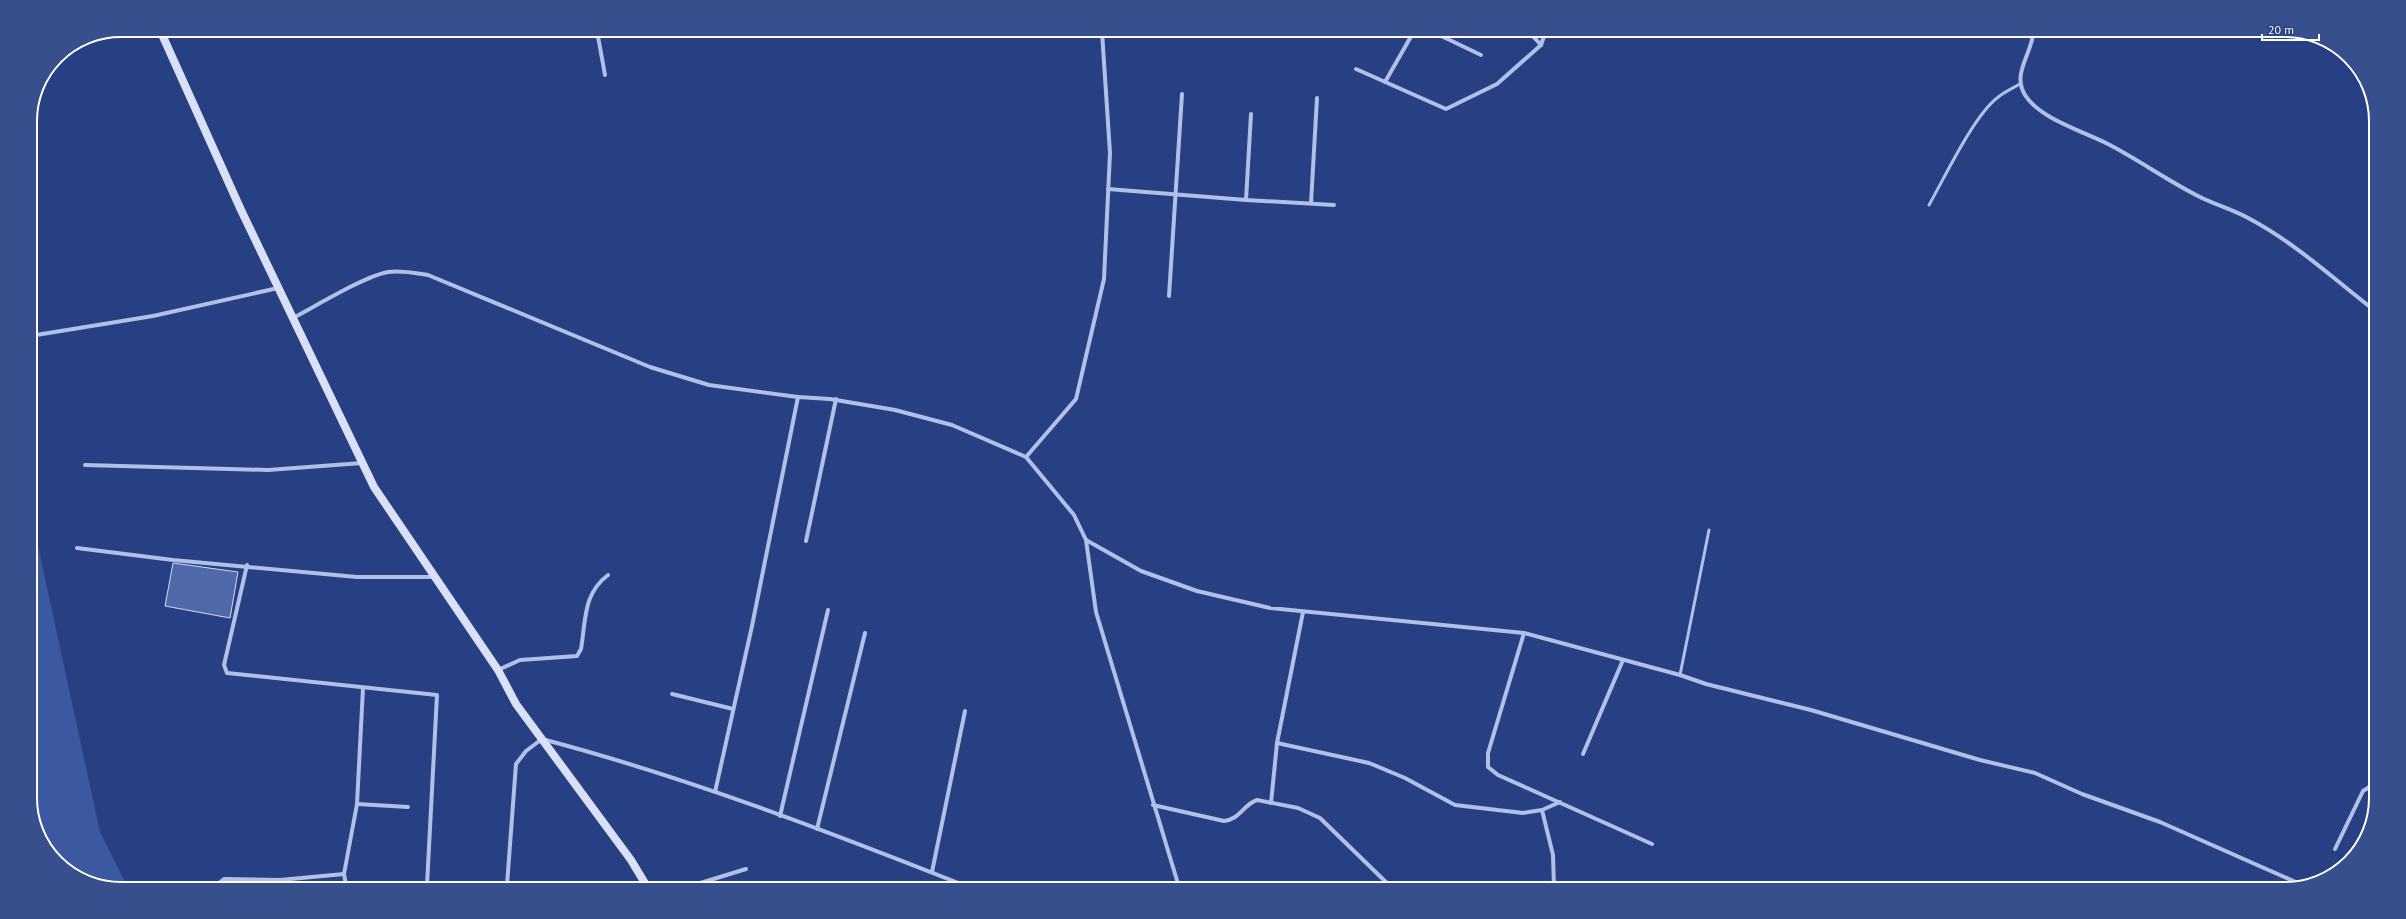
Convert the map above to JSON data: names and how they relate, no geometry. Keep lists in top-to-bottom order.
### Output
{
  "scale_bar": "20 m"
}
